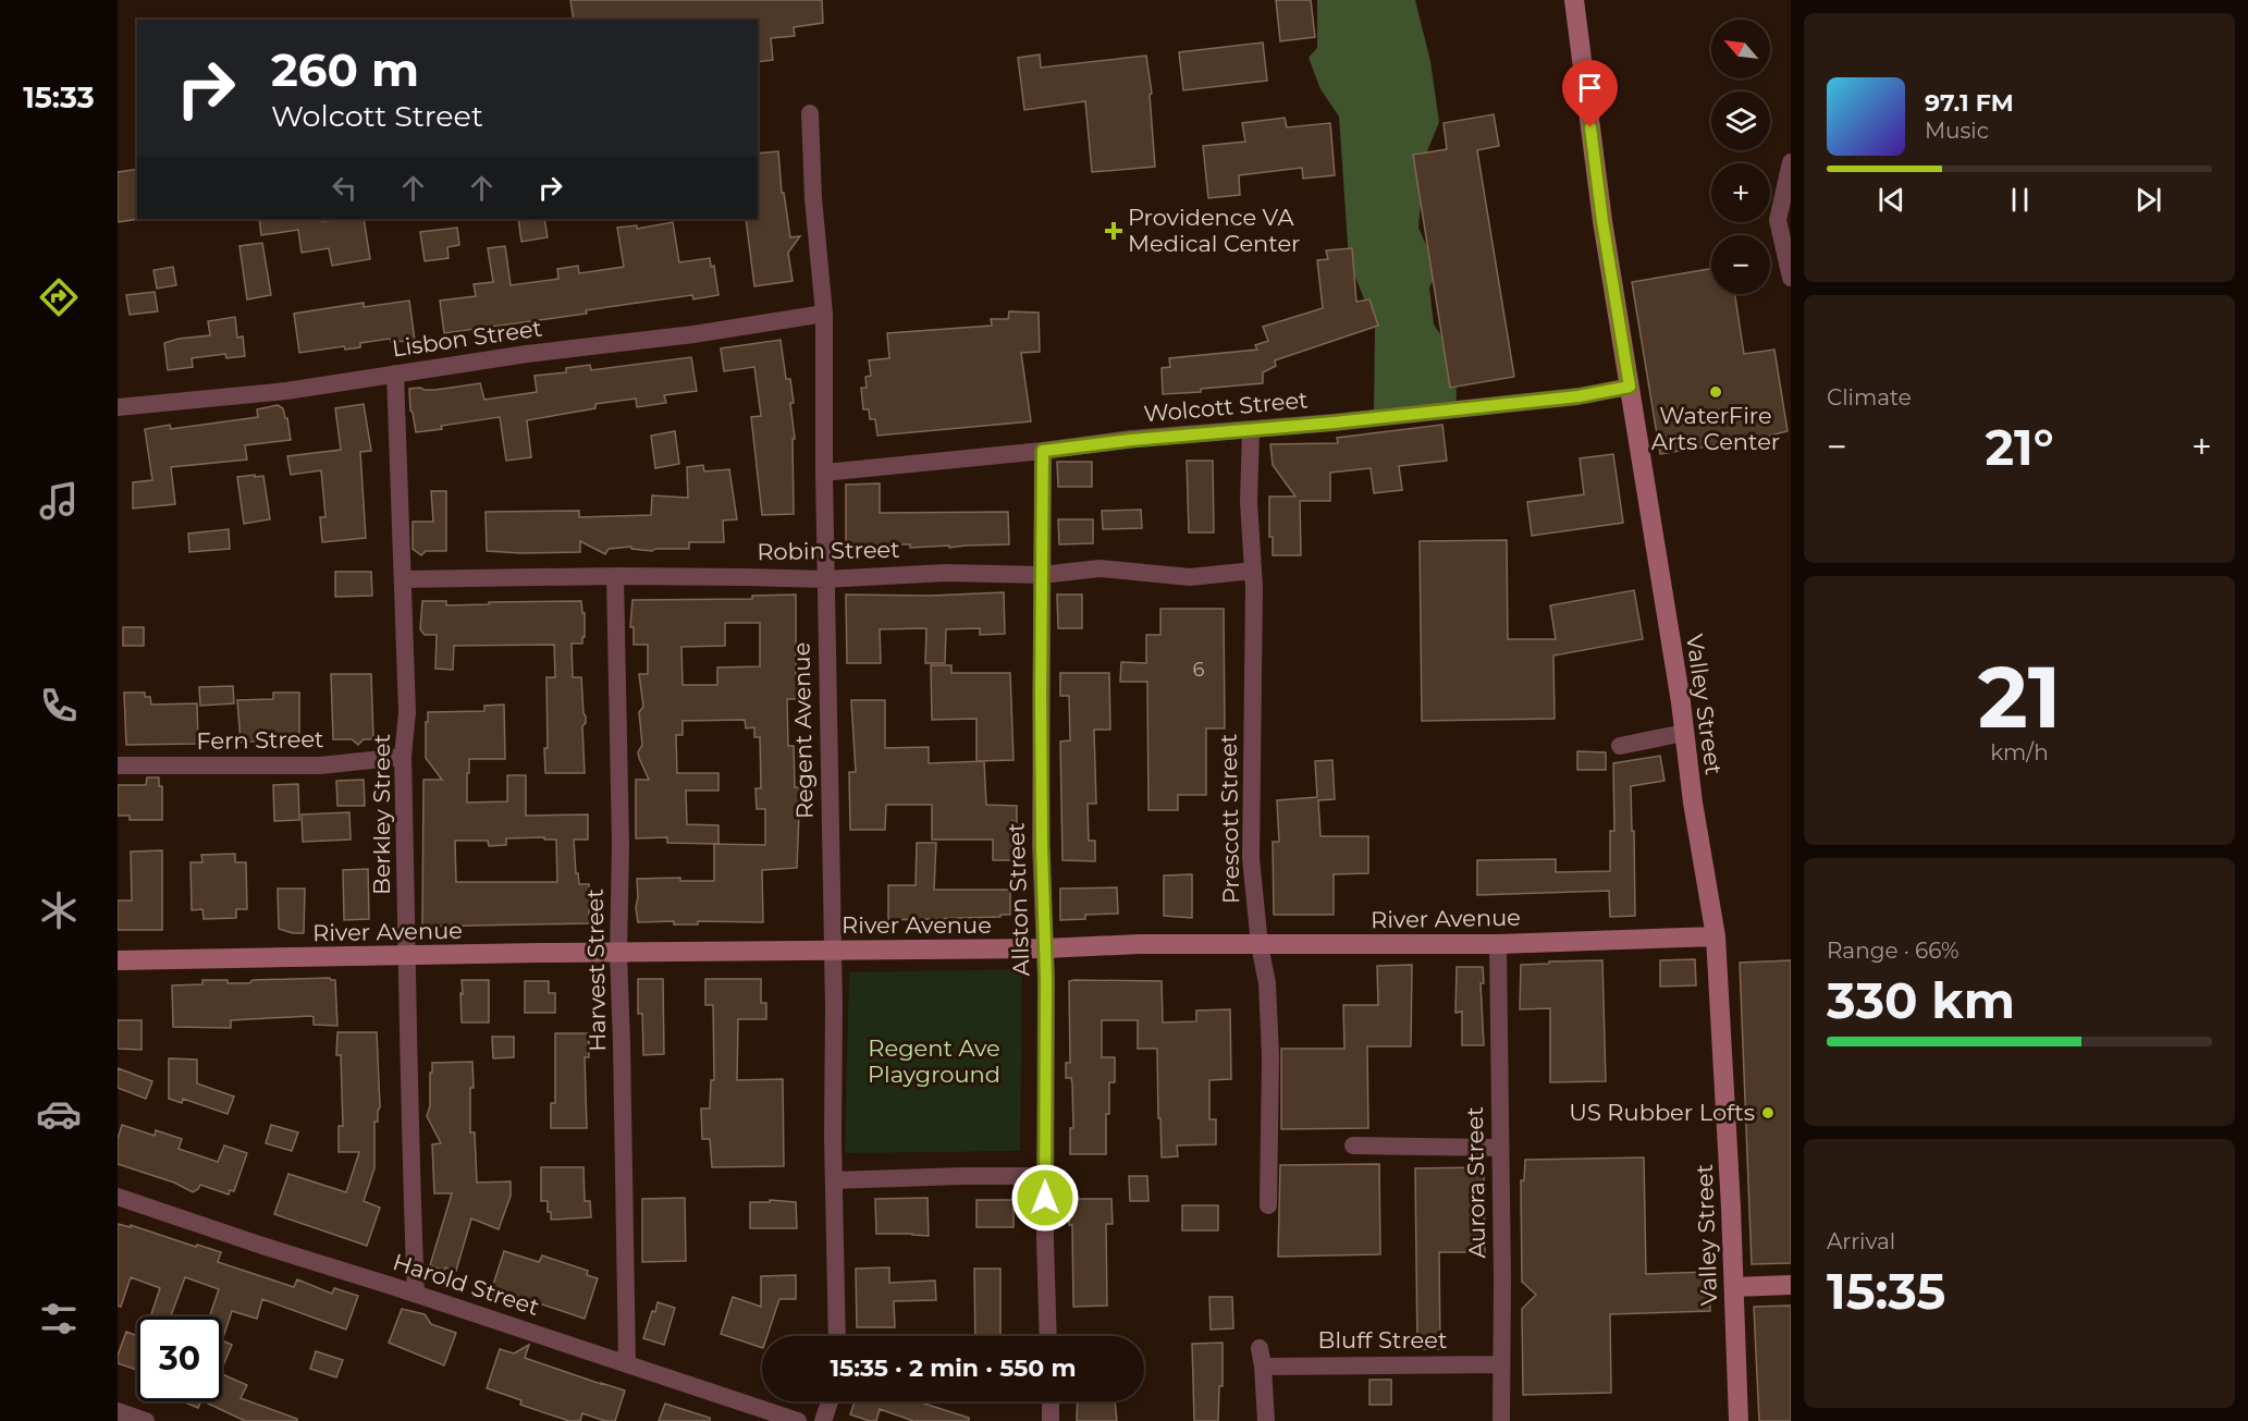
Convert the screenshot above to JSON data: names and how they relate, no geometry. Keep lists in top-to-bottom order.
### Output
{
  "streets": {
    "street": [
      "Lisbon Street",
      "Wolcott Street",
      "Robin Street",
      "Valley Street",
      "Regent Avenue",
      "Fern Street",
      "Berkley Street",
      "Prescott Street",
      "Allston Street",
      "River Avenue",
      "Harvest Street",
      "Aurora Street",
      "Harold Street",
      "Bluff Street"
    ]
  },
  "crossings": [
    ["Lisbon Street", "Regent Avenue"],
    ["Lisbon Street", "Berkley Street"],
    ["Wolcott Street", "Valley Street"],
    ["Wolcott Street", "Regent Avenue"],
    ["Wolcott Street", "Prescott Street"],
    ["Wolcott Street", "Allston Street"],
    ["Robin Street", "Regent Avenue"],
    ["Robin Street", "Berkley Street"],
    ["Robin Street", "Prescott Street"],
    ["Robin Street", "Allston Street"],
    ["Robin Street", "Harvest Street"],
    ["Valley Street", "River Avenue"],
    ["Regent Avenue", "River Avenue"],
    ["Fern Street", "Berkley Street"],
    ["Berkley Street", "River Avenue"],
    ["Berkley Street", "Harold Street"],
    ["Prescott Street", "River Avenue"],
    ["Allston Street", "River Avenue"],
    ["River Avenue", "Harvest Street"],
    ["River Avenue", "Aurora Street"],
    ["Harvest Street", "Harold Street"],
    ["Aurora Street", "Bluff Street"]
  ],
  "parks": ["Regent Ave Playground"],
  "places": {
    "health": ["Providence VA Medical Center"],
    "other": ["WaterFire Arts Center", "US Rubber Lofts"]
  },
  "house_numbers": ["6"],
  "north": "top left",
  "page": {
    "tabs": "15:33",
    "map_buttons": ["+", "−"],
    "turn": ["260 m", "Wolcott Street"],
    "song": ["97.1 FM", "Music"],
    "tile": [
      "Climate",
      ["21", "km/h"],
      ["Range · 66%", "330 km"],
      ["Arrival", "15:35"]
    ],
    "heat": ["−", "21°", "+"],
    "limit": "30",
    "trip": "15:35 · 2 min · 550 m"
  }
}
